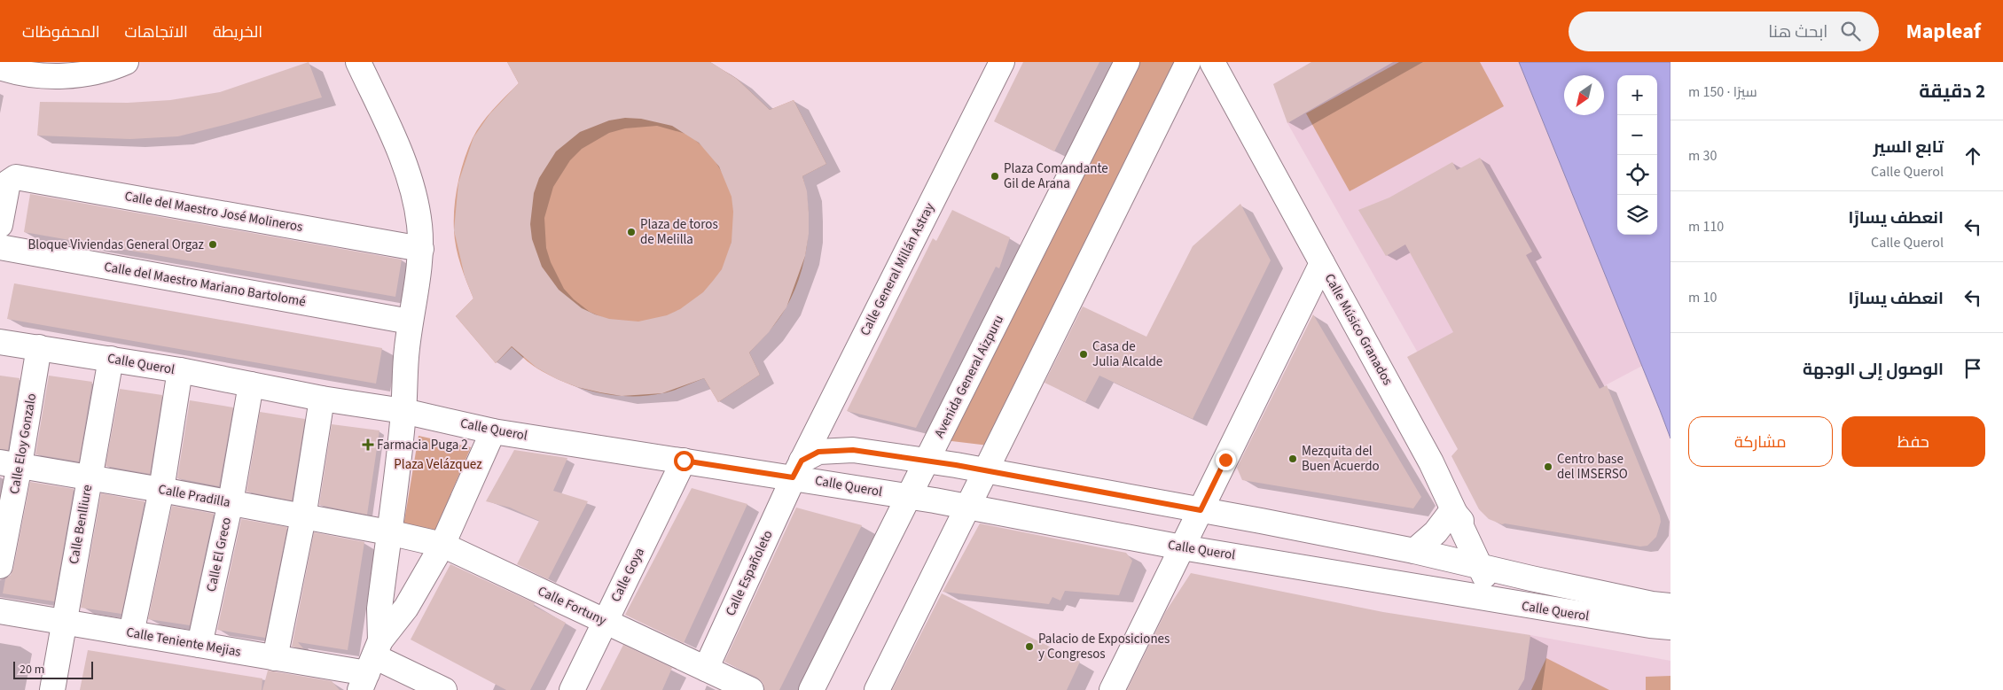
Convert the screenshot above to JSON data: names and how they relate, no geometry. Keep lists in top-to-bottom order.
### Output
{
  "streets": {
    "street": [
      "Calle del Maestro José Molineros",
      "Calle General Millán Astray",
      "Calle del Maestro Mariano Bartolomé",
      "Calle Músico Granados",
      "Calle Querol",
      "Avenida General Aizpuru",
      "Calle Eloy Gonzalo",
      "Calle Pradilla",
      "Calle Benlliure",
      "Calle El Greco",
      "Calle Españoleto",
      "Calle Goya",
      "Calle Fortuny",
      "Calle Teniente Mejias"
    ]
  },
  "crossings": [
    ["Calle General Millán Astray", "Calle Querol"],
    ["Calle General Millán Astray", "Calle Españoleto"],
    ["Calle Músico Granados", "Calle Querol"],
    ["Calle Querol", "Avenida General Aizpuru"],
    ["Calle Querol", "Calle Eloy Gonzalo"],
    ["Calle Querol", "Calle Benlliure"],
    ["Calle Querol", "Calle El Greco"],
    ["Calle Querol", "Calle Españoleto"],
    ["Calle Querol", "Calle Goya"],
    ["Calle Eloy Gonzalo", "Calle Pradilla"],
    ["Calle Pradilla", "Calle Benlliure"],
    ["Calle Pradilla", "Calle El Greco"],
    ["Calle Pradilla", "Calle Fortuny"],
    ["Calle Benlliure", "Calle Teniente Mejias"],
    ["Calle El Greco", "Calle Teniente Mejias"],
    ["Calle Españoleto", "Calle Fortuny"],
    ["Calle Goya", "Calle Fortuny"]
  ],
  "parks": ["Plaza Velázquez"],
  "places": {
    "other": [
      "Plaza Comandante Gil de Arana",
      "Plaza de toros de Melilla",
      "Bloque Viviendas General Orgaz",
      "Casa de Julia Alcalde",
      "Mezquita del Buen Acuerdo",
      "Centro base del IMSERSO",
      "Palacio de Exposiciones y Congresos"
    ],
    "health": ["Farmacia Puga 2"]
  },
  "scale_bar": "20 m",
  "north": "bottom left",
  "page": {
    "header": "Mapleaf",
    "search": "ابحث هنا",
    "nav": ["الخريطة", "الاتجاهات", "المحفوظات"],
    "heading": ["2 دقيقة", "سيرًا · 150 m"],
    "map_buttons": ["+", "−"],
    "list": [
      ["تابع السير", "Calle Querol", "30 m"],
      ["انعطف يسارًا", "Calle Querol", "110 m"],
      ["انعطف يسارًا", "10 m"],
      "الوصول إلى الوجهة"
    ],
    "buttons": ["حفظ", "مشاركة"],
    "scale": "20 m"
  }
}
